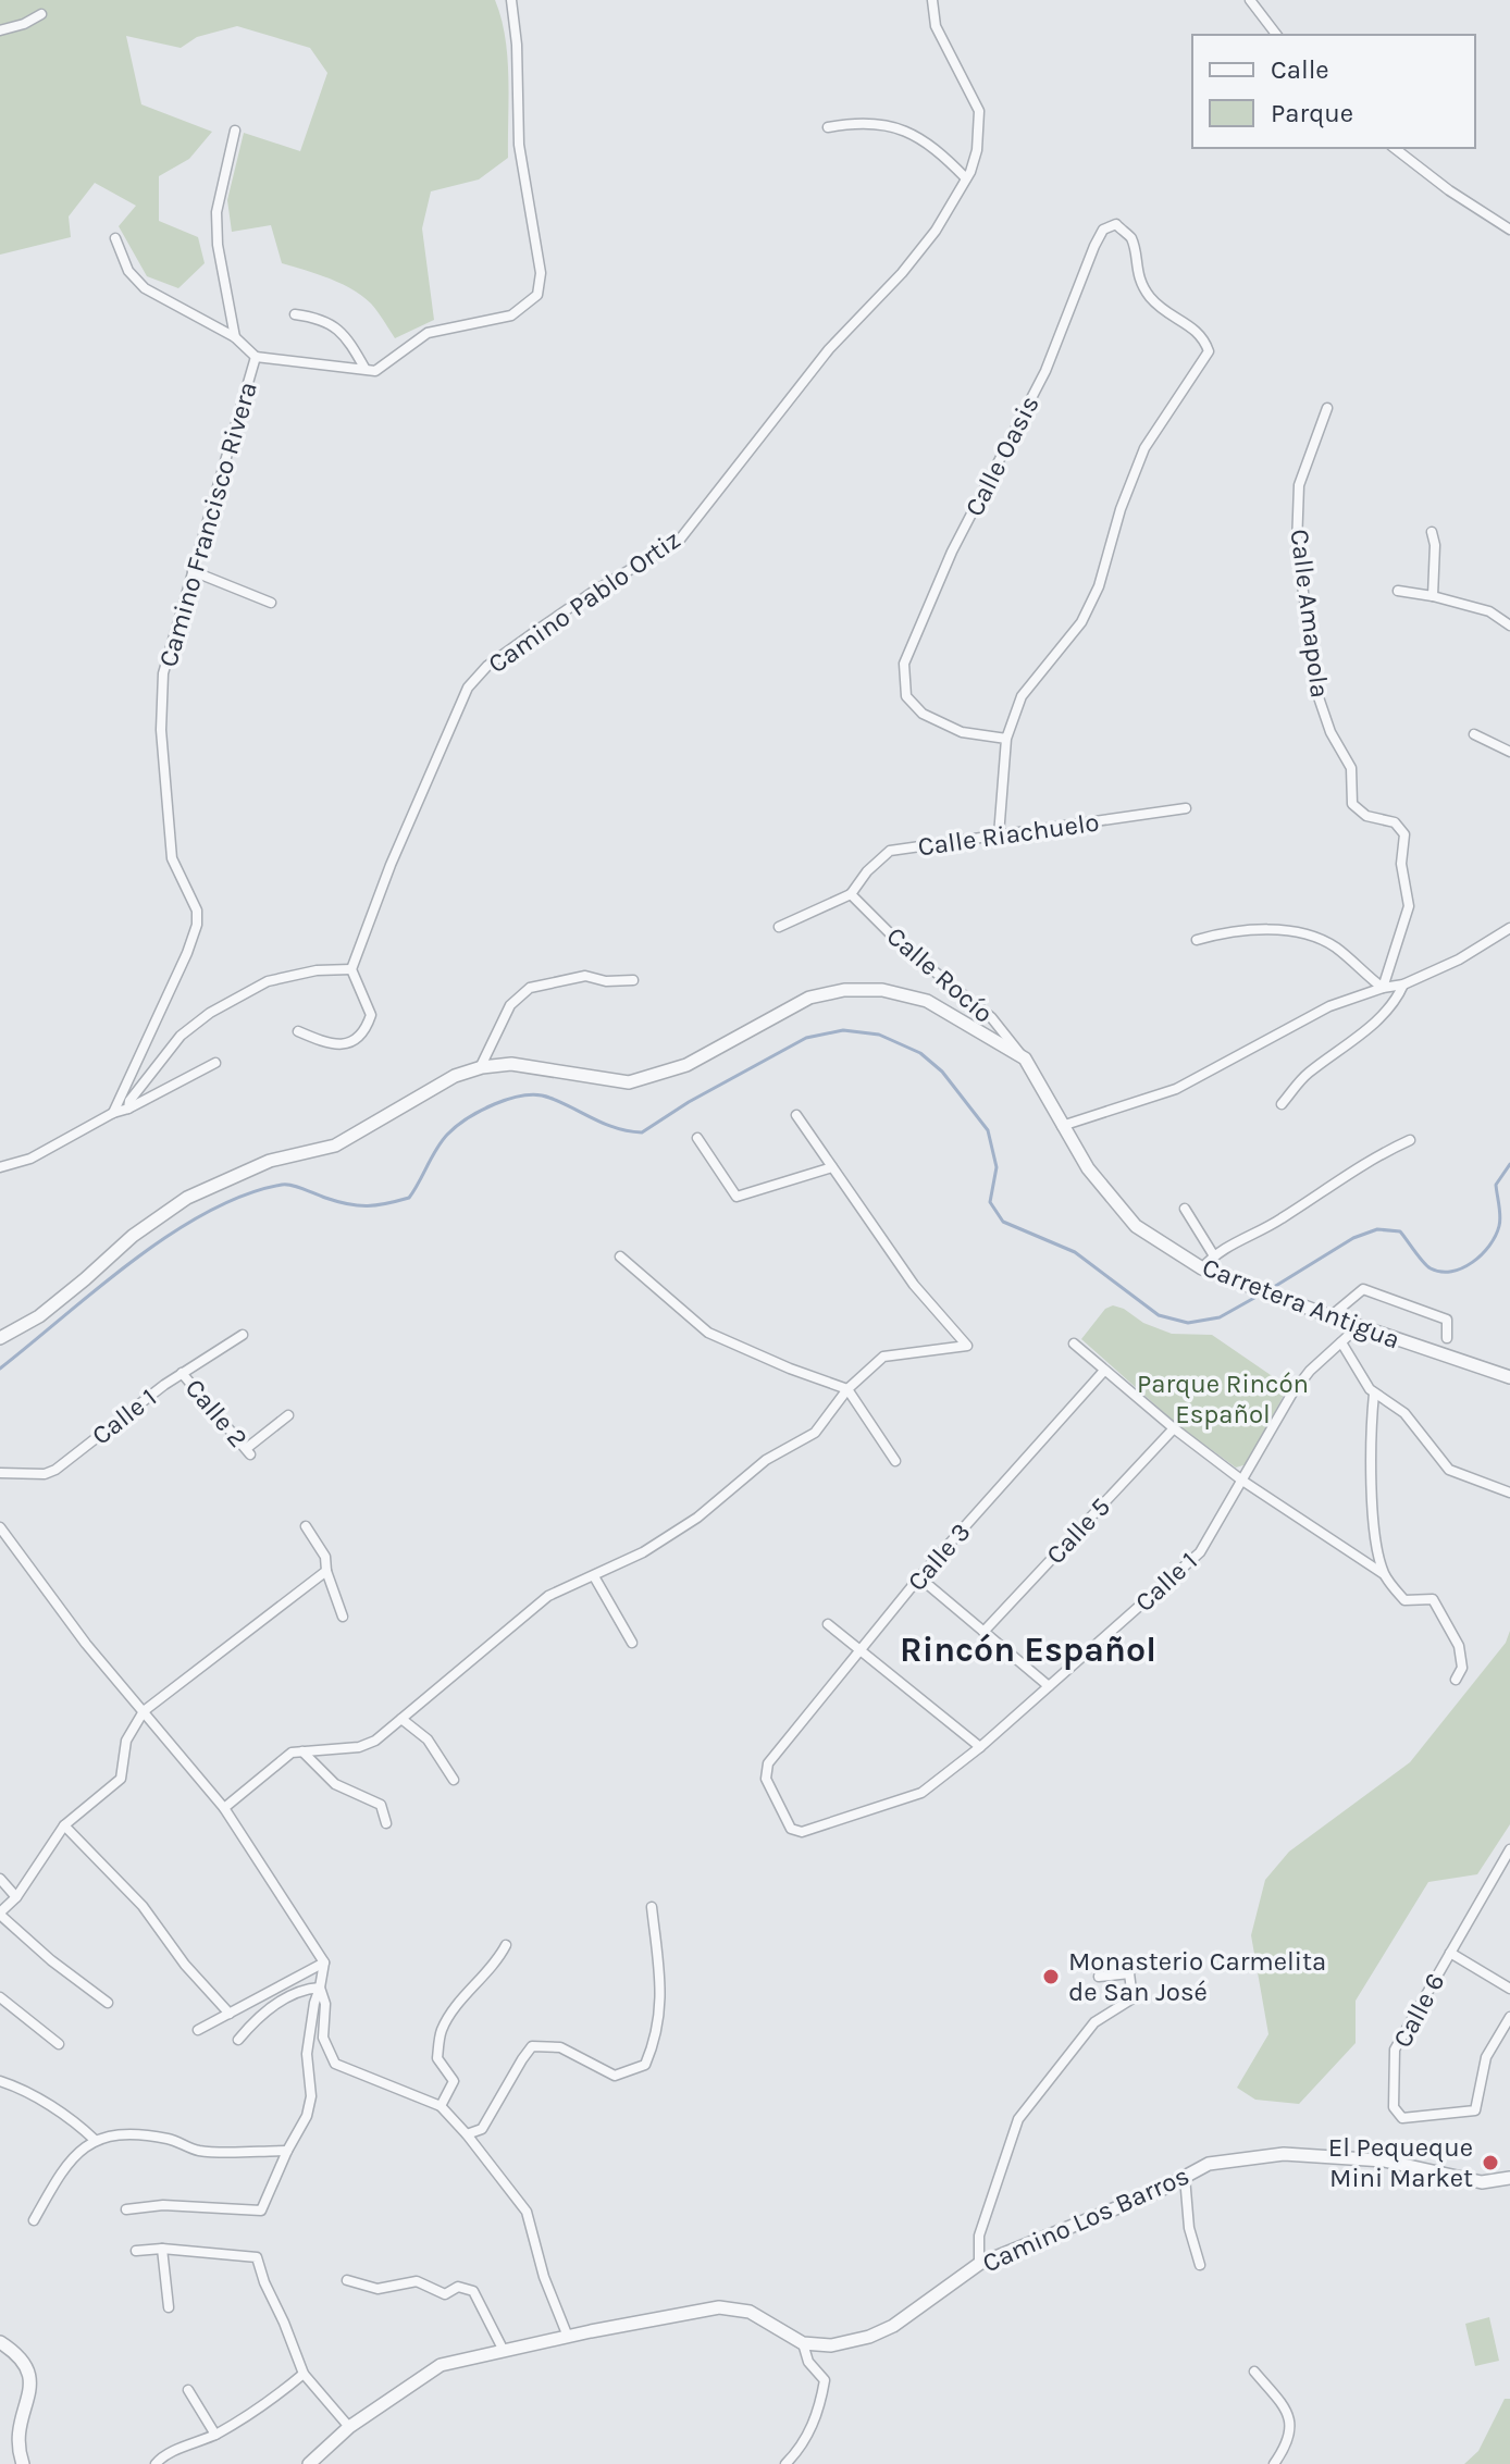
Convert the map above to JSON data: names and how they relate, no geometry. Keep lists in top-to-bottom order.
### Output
{
  "streets": {
    "street": [
      "Calle Oasis",
      "Camino Francisco Rivera",
      "Camino Pablo Ortiz",
      "Calle Amapola",
      "Calle Riachuelo",
      "Calle Rocío",
      "Carretera Antigua",
      "Calle 2",
      "Calle 1",
      "Calle 5",
      "Calle 3",
      "Calle 6",
      "Camino Los Barros"
    ]
  },
  "crossings": [
    ["Calle Riachuelo", "Calle Rocío"],
    ["Calle Rocío", "Carretera Antigua"],
    ["Carretera Antigua", "Calle 1"],
    ["Calle 2", "Calle 1"],
    ["Calle 1", "Calle 3"]
  ],
  "districts": ["Rincón Español"],
  "parks": ["Parque Rincón Español"],
  "places": ["Monasterio Carmelita de San José", "El Pequeque Mini Market"],
  "legend": ["Calle", "Parque"]
}
